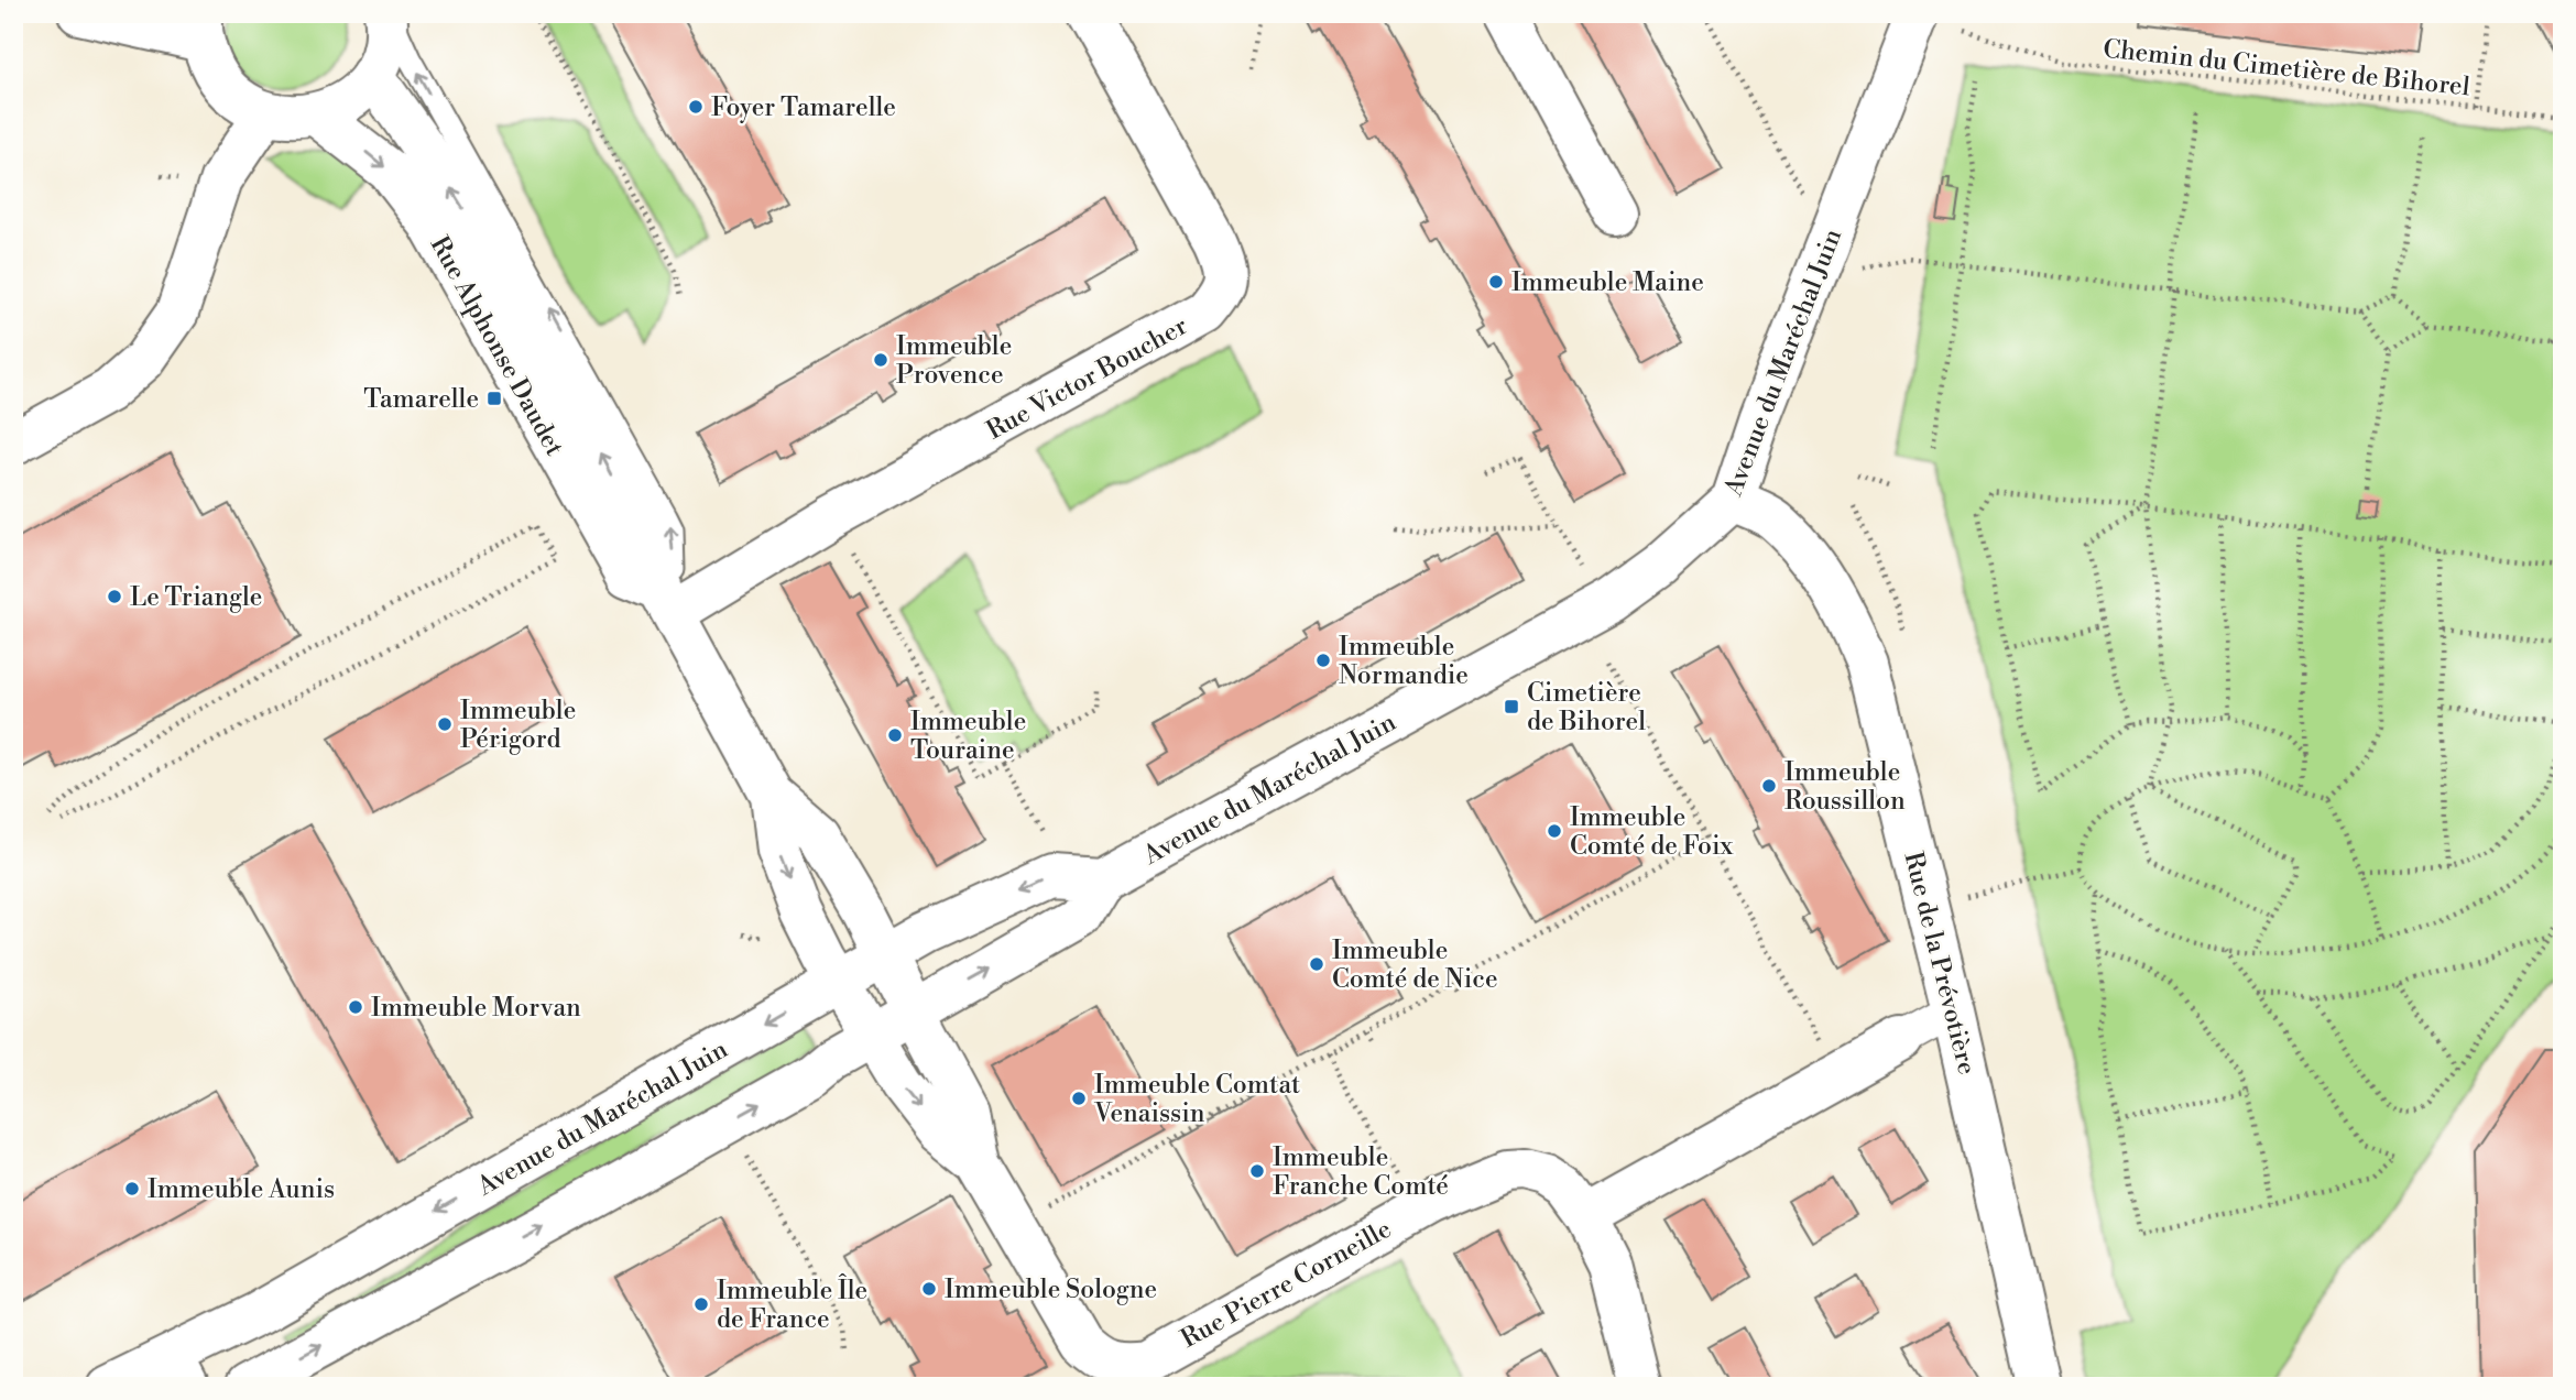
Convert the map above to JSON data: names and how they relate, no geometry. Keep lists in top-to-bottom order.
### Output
{
  "streets": {
    "street": [
      "Rue Alphonse Daudet",
      "Avenue du Maréchal Juin",
      "Rue Victor Boucher",
      "Rue de la Prévotière",
      "Rue Pierre Corneille"
    ],
    "path": ["Chemin du Cimetière de Bihorel"]
  },
  "crossings": [
    ["Rue Alphonse Daudet", "Avenue du Maréchal Juin"],
    ["Rue Alphonse Daudet", "Rue Victor Boucher"],
    ["Rue Alphonse Daudet", "Rue Pierre Corneille"],
    ["Avenue du Maréchal Juin", "Rue de la Prévotière"]
  ],
  "places": {
    "other": [
      "Foyer Tamarelle",
      "Immeuble Maine",
      "Immeuble Provence",
      "Le Triangle",
      "Immeuble Normandie",
      "Immeuble Périgord",
      "Immeuble Touraine",
      "Immeuble Roussillon",
      "Immeuble Comté de Foix",
      "Immeuble Comté de Nice",
      "Immeuble Morvan",
      "Immeuble Comtat Venaissin",
      "Immeuble Franche Comté",
      "Immeuble Aunis",
      "Immeuble Sologne",
      "Immeuble Île de France"
    ],
    "transit": ["Tamarelle", "Cimetière de Bihorel"]
  }
}
